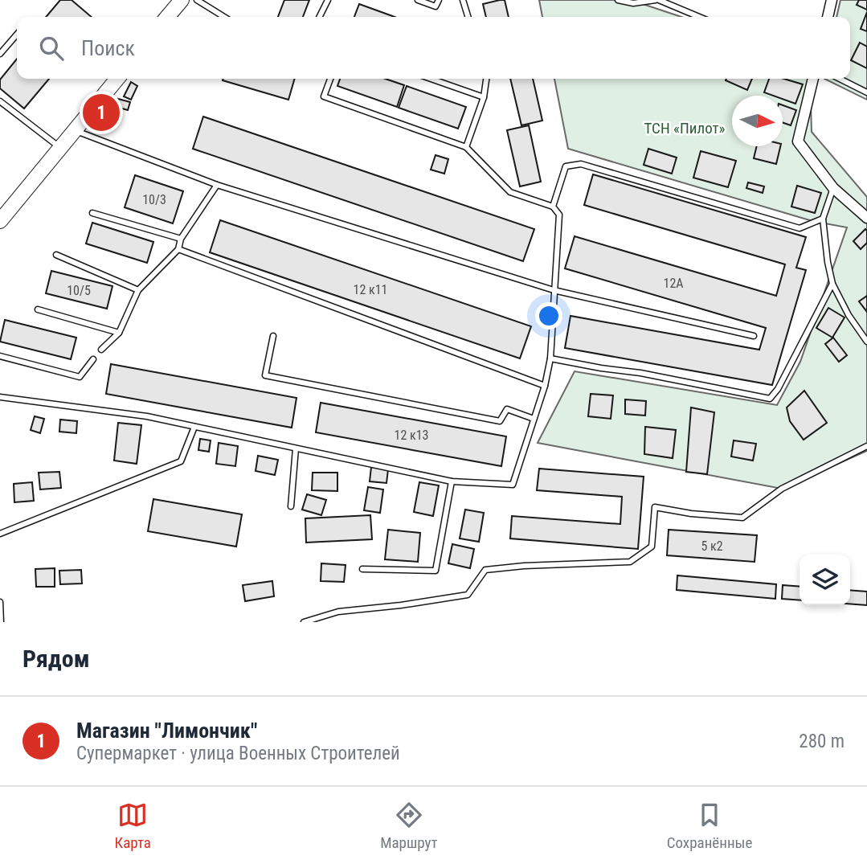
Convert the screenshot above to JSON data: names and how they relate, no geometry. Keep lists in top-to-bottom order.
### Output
{
  "parks": ["ТСН «Пилот»"],
  "house_numbers": [
    "10/3",
    "12А",
    "12 к11",
    "10/5",
    "12 к13",
    "5 к2"
  ],
  "north": "right",
  "page": {
    "search": "Поиск",
    "pins": "1",
    "heading": "Рядом",
    "list": [
      {
        "mark": "1",
        "name": "Магазин \"Лимончик\"",
        "note": "Супермаркет · улица Военных Строителей",
        "value": "280 m"
      }
    ],
    "nav": ["Карта", "Маршрут", "Сохранённые"]
  }
}
